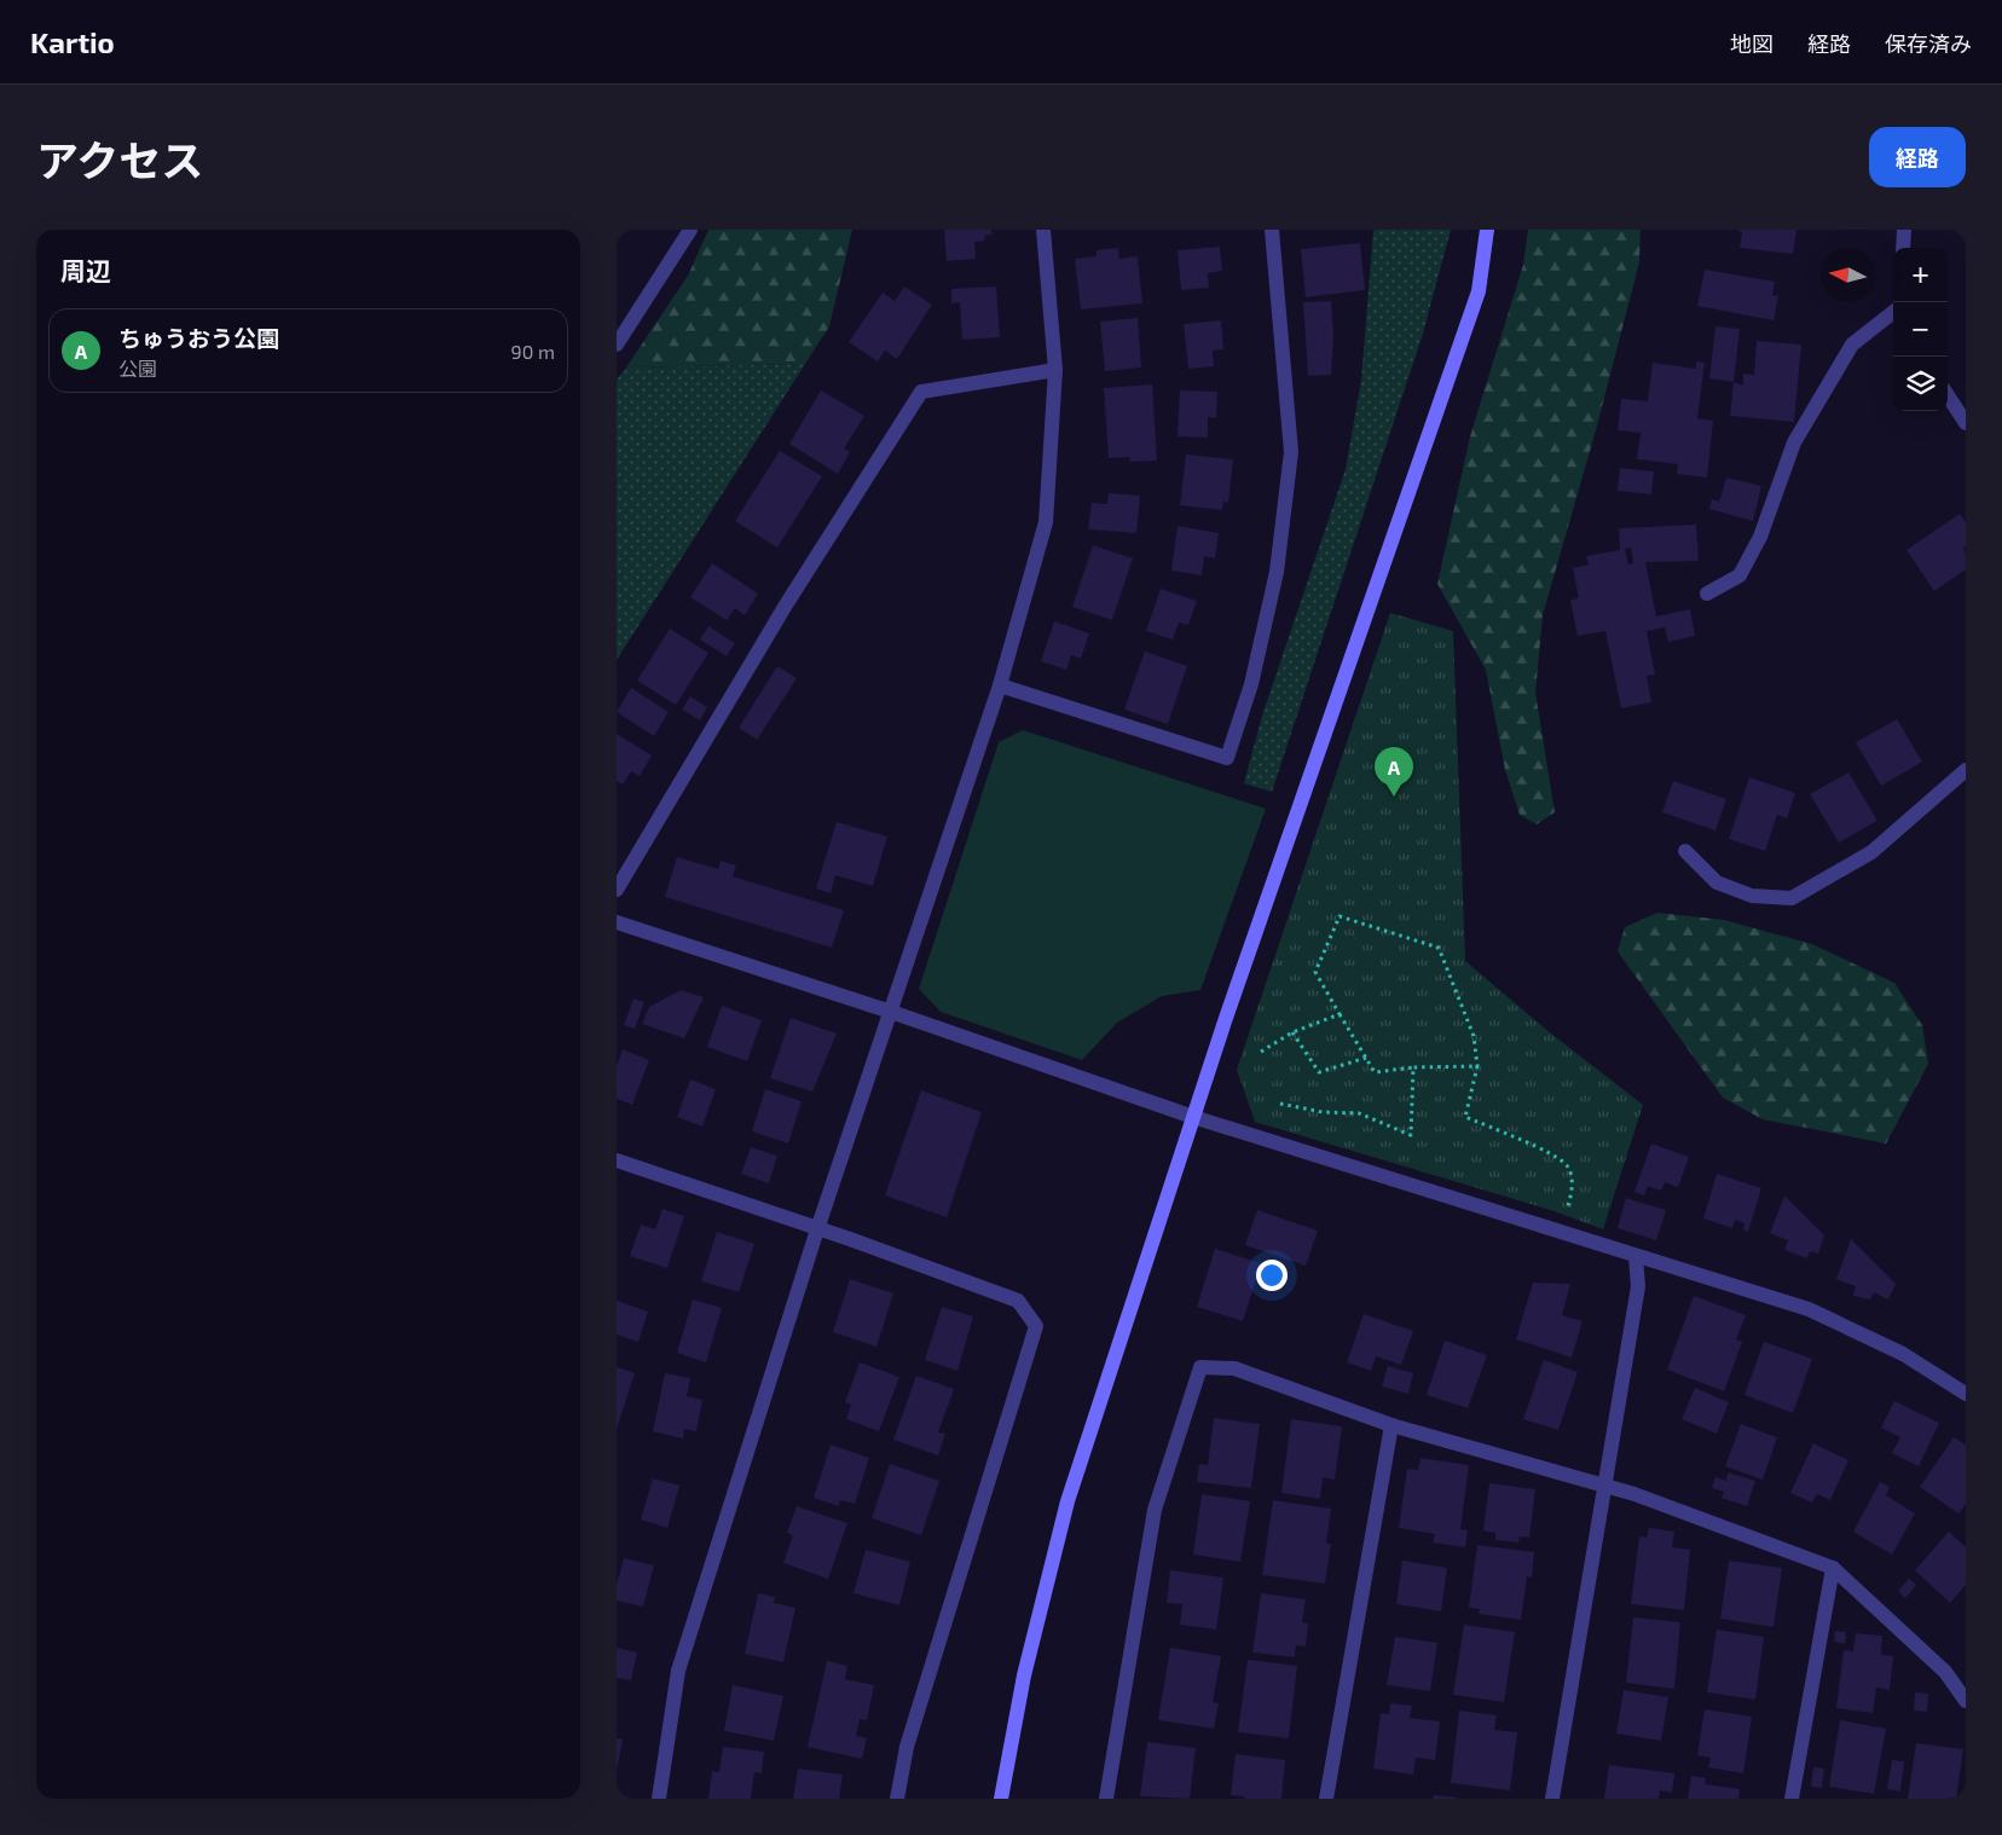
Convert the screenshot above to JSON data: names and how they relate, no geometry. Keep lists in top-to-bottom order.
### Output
{
  "north": "left",
  "page": {
    "header": "Kartio",
    "nav": ["地図", "経路", "保存済み"],
    "title": "アクセス",
    "buttons": "経路",
    "heading": "周辺",
    "map_buttons": ["+", "−"],
    "list": [
      {
        "mark": "A",
        "name": "ちゅうおう公園",
        "note": "公園",
        "value": "90 m"
      }
    ],
    "pins": "A"
  }
}
